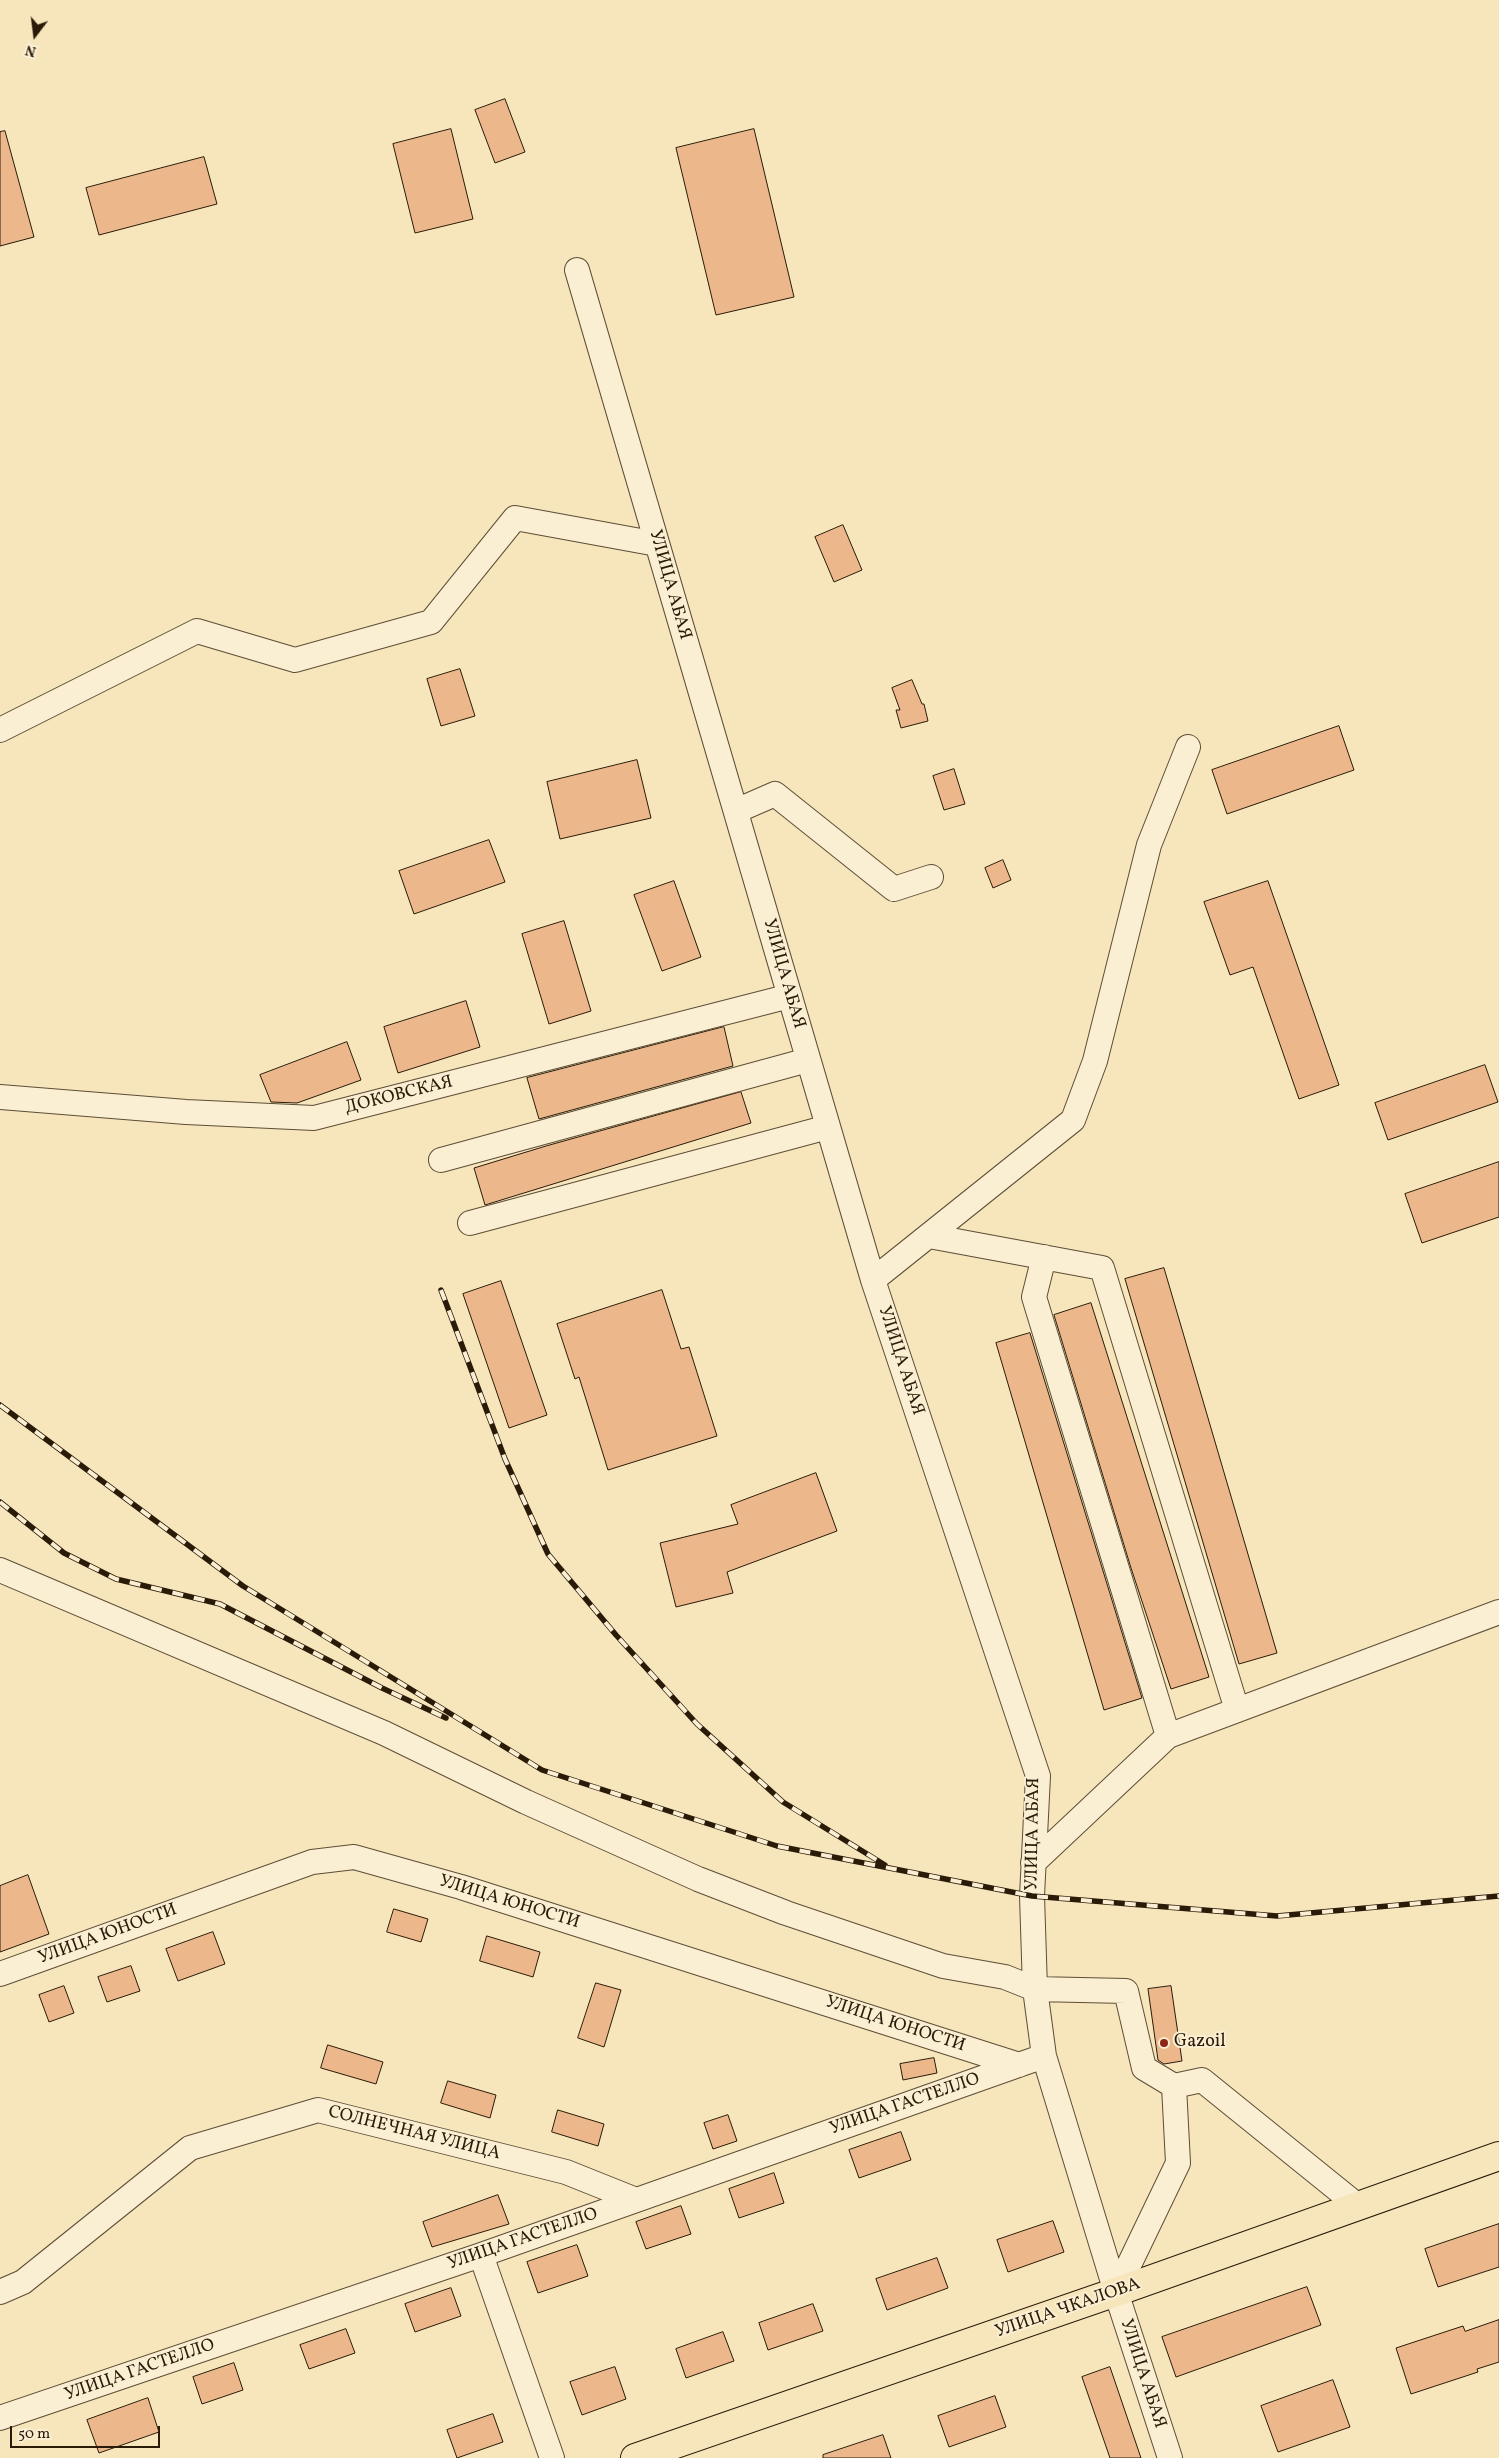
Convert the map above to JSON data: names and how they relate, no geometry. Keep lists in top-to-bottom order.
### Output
{
  "streets": {
    "main road": ["УЛИЦА ЧКАЛОВА"],
    "street": [
      "УЛИЦА АБАЯ",
      "ДОКОВСКАЯ",
      "УЛИЦА ЮНОСТИ",
      "УЛИЦА ГАСТЕЛЛО",
      "СОЛНЕЧНАЯ УЛИЦА"
    ]
  },
  "crossings": [
    ["УЛИЦА АБАЯ", "ДОКОВСКАЯ"],
    ["УЛИЦА АБАЯ", "УЛИЦА ГАСТЕЛЛО"],
    ["УЛИЦА АБАЯ", "УЛИЦА ЧКАЛОВА"],
    ["УЛИЦА ЮНОСТИ", "УЛИЦА ГАСТЕЛЛО"],
    ["УЛИЦА ГАСТЕЛЛО", "СОЛНЕЧНАЯ УЛИЦА"]
  ],
  "places": ["Gazoil"],
  "scale_bar": "50 m",
  "north": "bottom"
}
